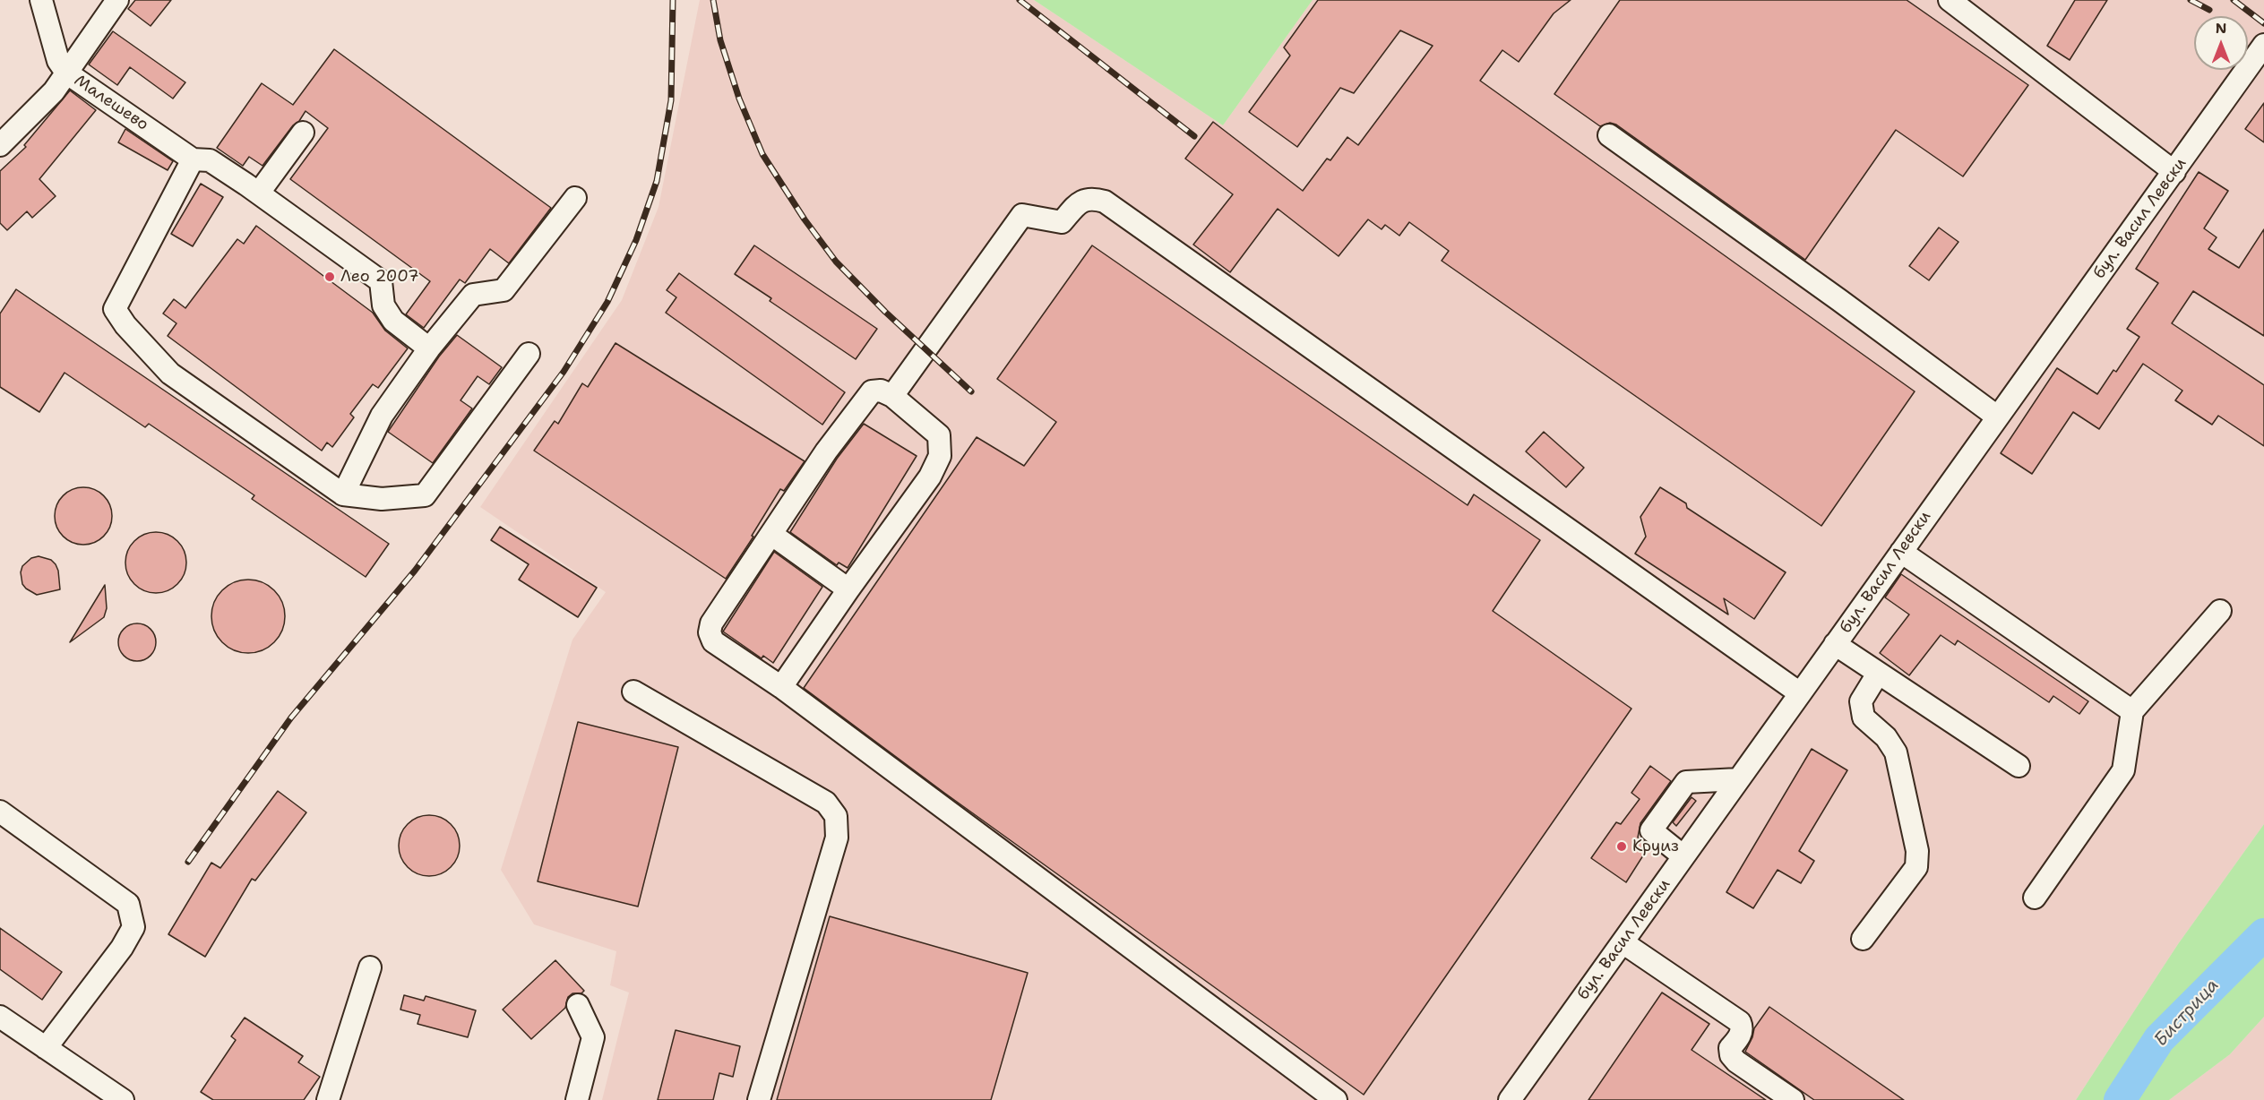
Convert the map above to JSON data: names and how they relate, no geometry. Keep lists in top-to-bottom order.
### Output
{
  "streets": {
    "street": ["Малешево", "бул. Васил Левски"]
  },
  "water": ["Бистрица"],
  "places": ["Лео 2007", "Круиз"],
  "north": "top"
}
